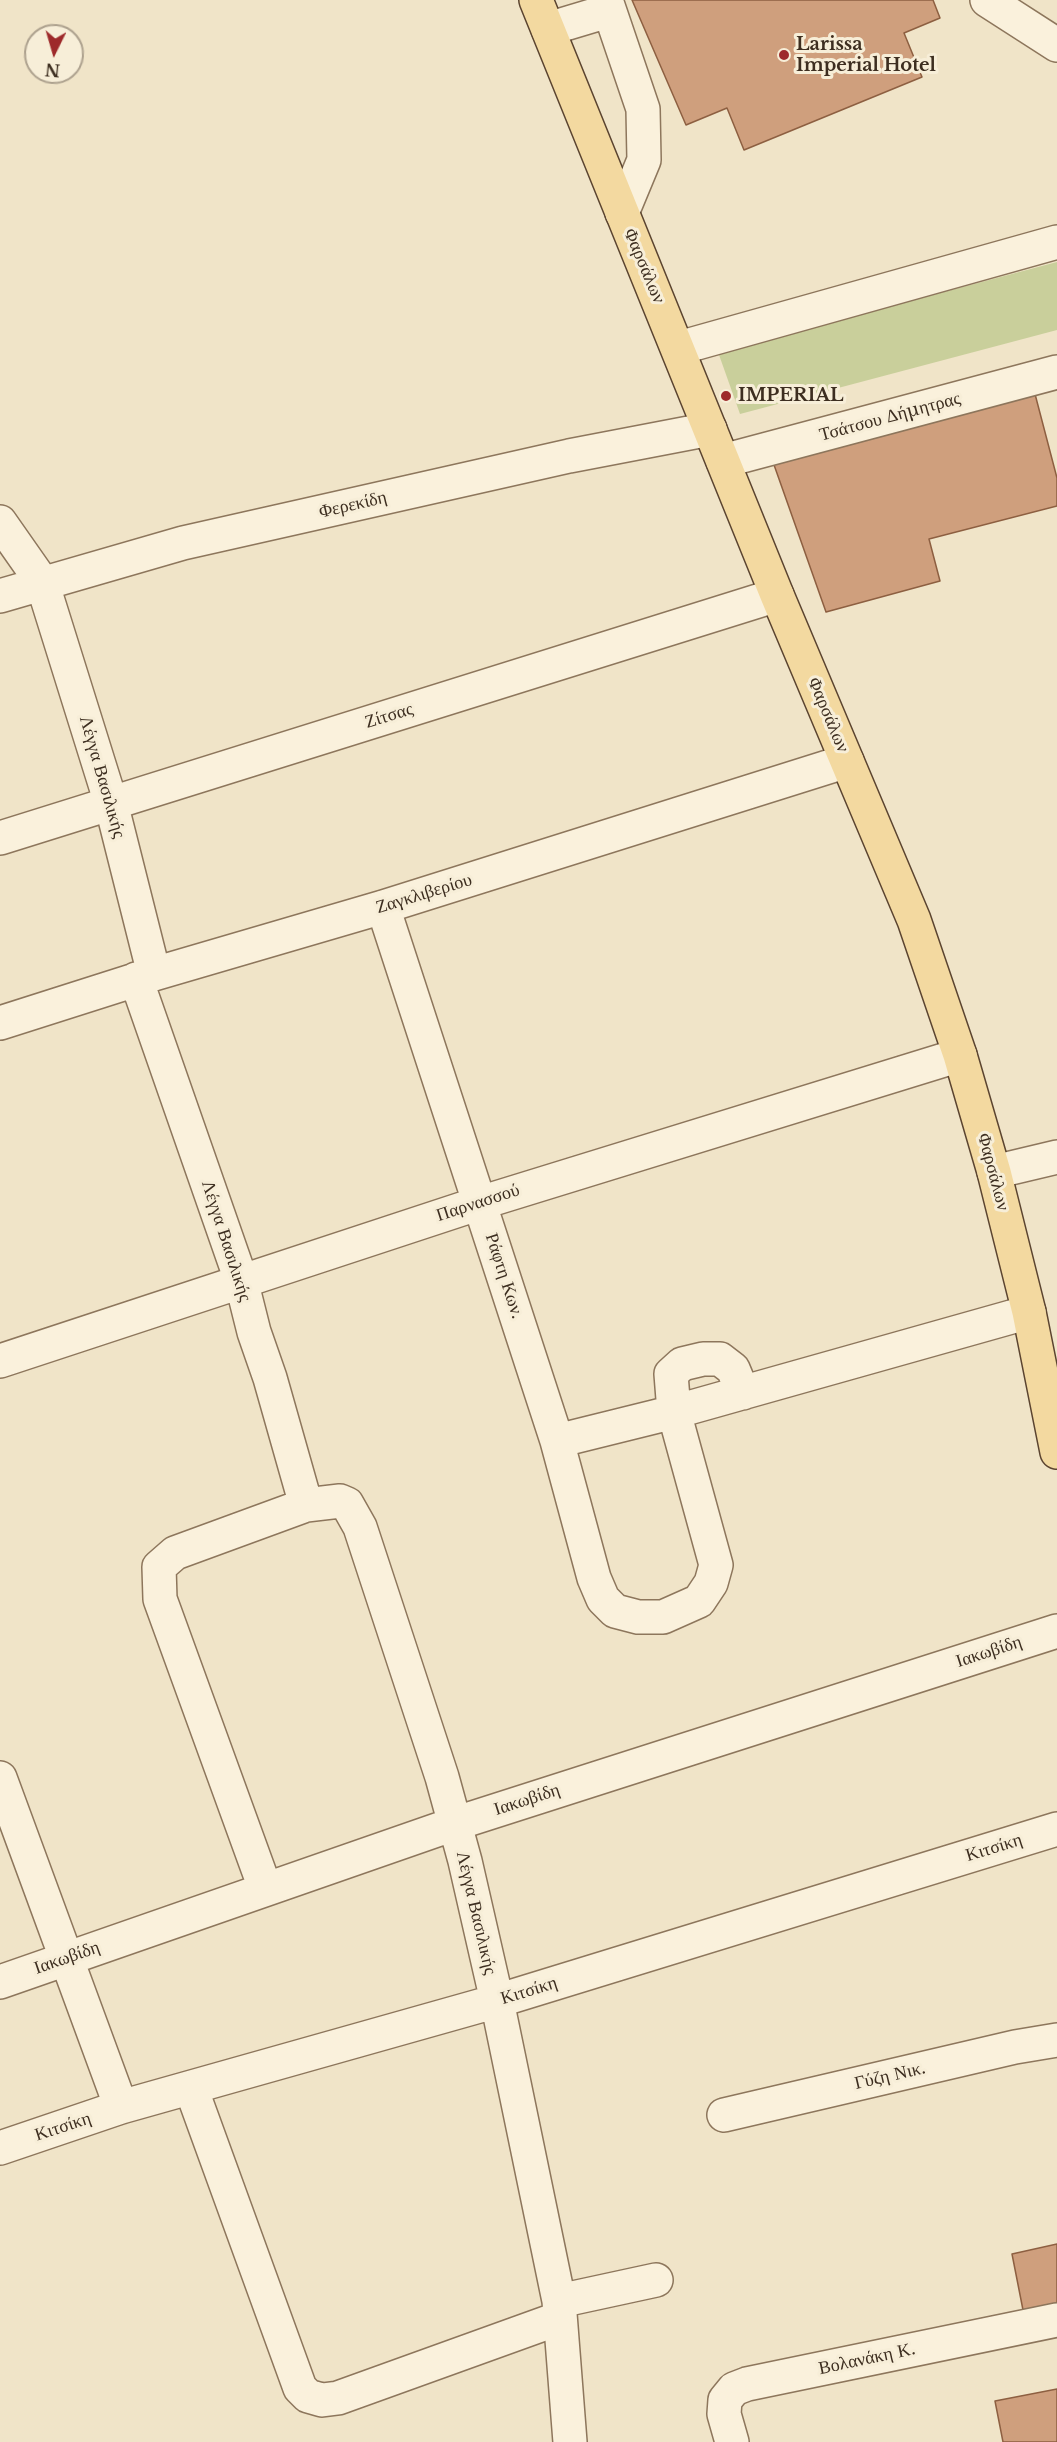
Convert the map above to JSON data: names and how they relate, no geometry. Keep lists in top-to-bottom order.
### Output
{
  "streets": {
    "main road": ["Φαρσάλων"],
    "street": [
      "Τσάτσου Δήμητρας",
      "Φερεκίδη",
      "Ζίτσας",
      "Λέγγα Βασιλικής",
      "Ζαγκλιβερίου",
      "Παρνασσού",
      "Ράφτη Κων.",
      "Ιακωβίδη",
      "Κιτσίκη",
      "Γύζη Νικ.",
      "Βολανάκη Κ."
    ]
  },
  "crossings": [
    ["Φαρσάλων", "Τσάτσου Δήμητρας"],
    ["Φαρσάλων", "Φερεκίδη"],
    ["Φαρσάλων", "Ζίτσας"],
    ["Φαρσάλων", "Ζαγκλιβερίου"],
    ["Φαρσάλων", "Παρνασσού"],
    ["Φερεκίδη", "Λέγγα Βασιλικής"],
    ["Ζίτσας", "Λέγγα Βασιλικής"],
    ["Λέγγα Βασιλικής", "Ζαγκλιβερίου"],
    ["Λέγγα Βασιλικής", "Παρνασσού"],
    ["Λέγγα Βασιλικής", "Ιακωβίδη"],
    ["Λέγγα Βασιλικής", "Κιτσίκη"],
    ["Ζαγκλιβερίου", "Ράφτη Κων."],
    ["Παρνασσού", "Ράφτη Κων."]
  ],
  "places": ["Larissa Imperial Hotel", "IMPERIAL"],
  "north": "bottom"
}
